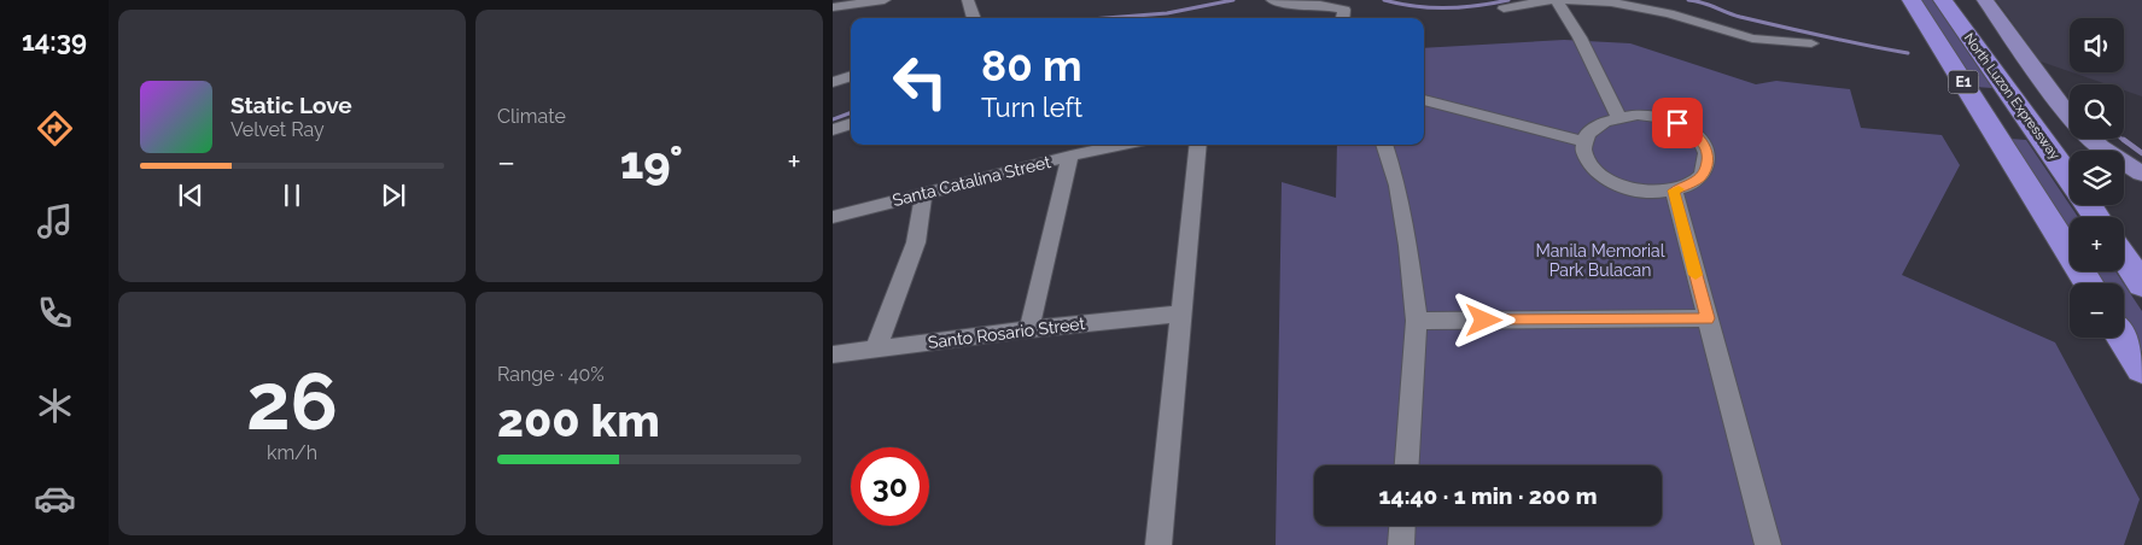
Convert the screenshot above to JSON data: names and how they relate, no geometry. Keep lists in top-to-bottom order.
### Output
{
  "streets": {
    "highway": ["E1", "North Luzon Expressway"],
    "street": ["Santa Catalina Street", "Santo Rosario Street"]
  },
  "parks": ["Manila Memorial Park Bulacan"],
  "page": {
    "tabs": "14:39",
    "tile": [
      "Climate",
      ["26", "km/h"],
      ["Range · 40%", "200 km"]
    ],
    "map_buttons": ["+", "−"],
    "turn": ["80 m", "Turn left"],
    "song": ["Static Love", "Velvet Ray"],
    "heat": ["−", "19°", "+"],
    "limit": "30",
    "trip": "14:40 · 1 min · 200 m"
  }
}
